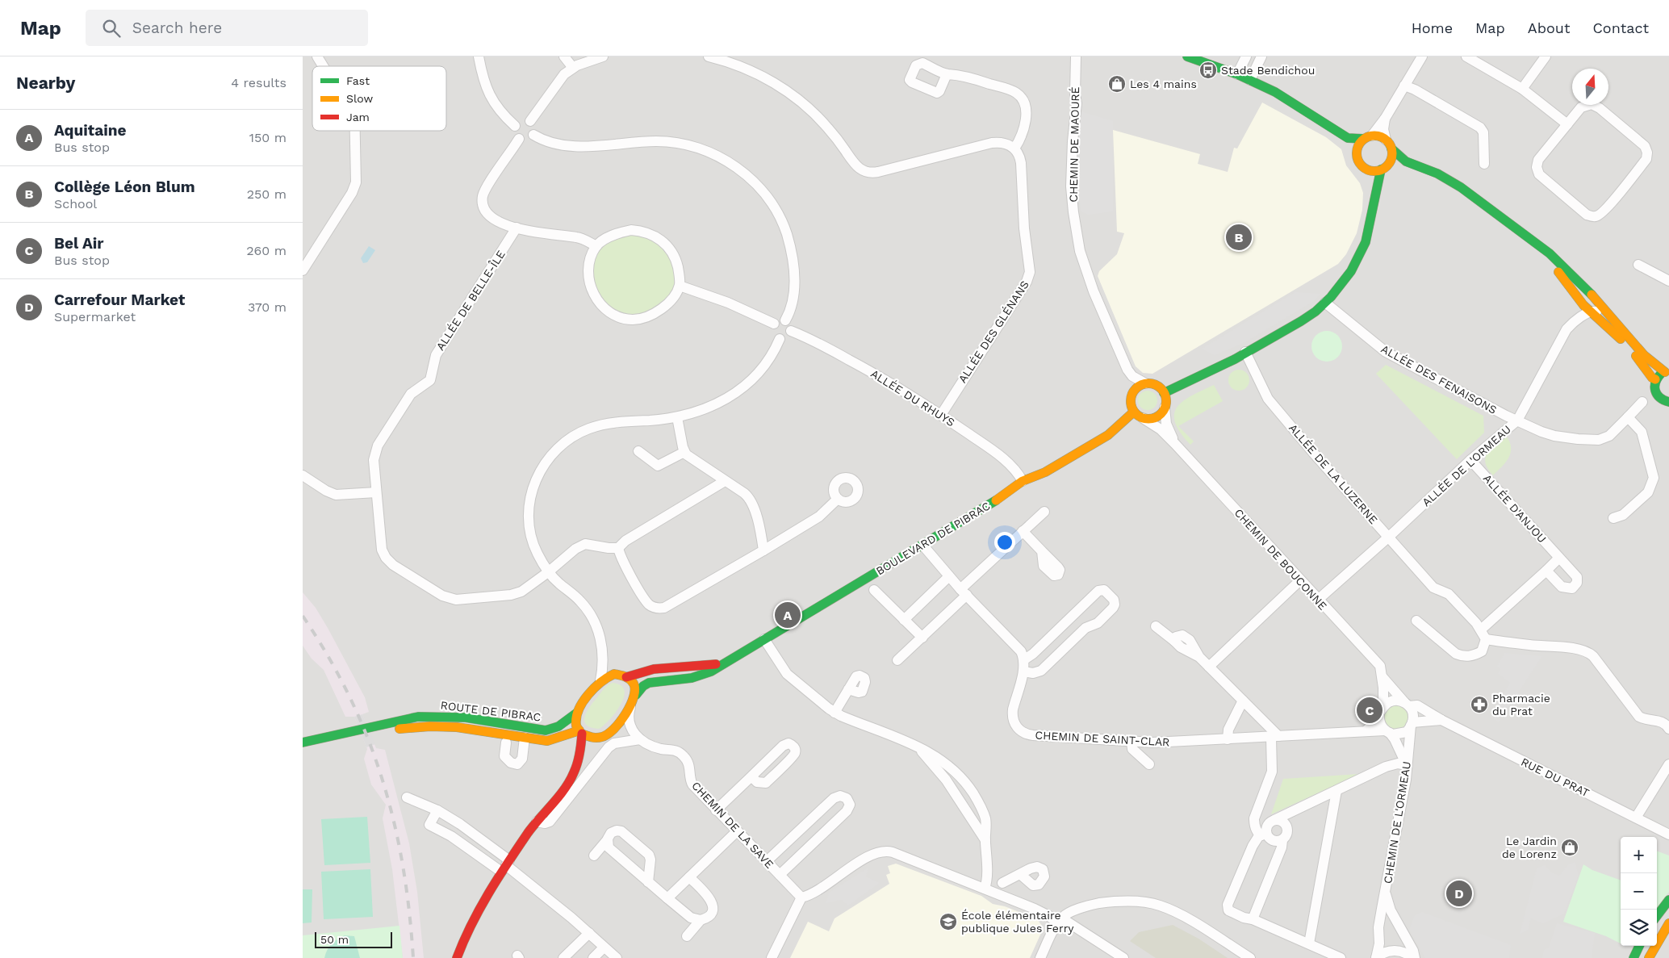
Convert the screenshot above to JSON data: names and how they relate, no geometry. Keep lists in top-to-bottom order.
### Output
{
  "streets": {
    "street": [
      "CHEMIN DE MAOURÉ",
      "ALLÉE DE BELLE-ÎLE",
      "ALLÉE DES GLÉNANS",
      "ALLÉE DES FENAISONS",
      "ALLÉE DU RHUYS",
      "ALLÉE DE L'ORMEAU",
      "ALLÉE DE LA LUZERNE",
      "ALLÉE D'ANJOU",
      "BOULEVARD DE PIBRAC",
      "CHEMIN DE BOUCONNE",
      "ROUTE DE PIBRAC",
      "CHEMIN DE SAINT-CLAR",
      "RUE DU PRAT",
      "CHEMIN DE L'ORMEAU",
      "CHEMIN DE LA SAVE"
    ]
  },
  "crossings": [
    ["CHEMIN DE MAOURÉ", "BOULEVARD DE PIBRAC"],
    ["CHEMIN DE MAOURÉ", "CHEMIN DE BOUCONNE"],
    ["ALLÉE DES GLÉNANS", "ALLÉE DU RHUYS"],
    ["ALLÉE DES FENAISONS", "ALLÉE DE L'ORMEAU"],
    ["ALLÉE DU RHUYS", "BOULEVARD DE PIBRAC"],
    ["ALLÉE DE L'ORMEAU", "ALLÉE DE LA LUZERNE"],
    ["ALLÉE DE L'ORMEAU", "ALLÉE D'ANJOU"],
    ["ALLÉE DE L'ORMEAU", "CHEMIN DE BOUCONNE"],
    ["BOULEVARD DE PIBRAC", "CHEMIN DE BOUCONNE"],
    ["BOULEVARD DE PIBRAC", "ROUTE DE PIBRAC"],
    ["BOULEVARD DE PIBRAC", "CHEMIN DE LA SAVE"],
    ["CHEMIN DE BOUCONNE", "CHEMIN DE SAINT-CLAR"],
    ["CHEMIN DE BOUCONNE", "RUE DU PRAT"],
    ["CHEMIN DE BOUCONNE", "CHEMIN DE L'ORMEAU"],
    ["ROUTE DE PIBRAC", "CHEMIN DE LA SAVE"],
    ["CHEMIN DE SAINT-CLAR", "RUE DU PRAT"],
    ["CHEMIN DE SAINT-CLAR", "CHEMIN DE L'ORMEAU"],
    ["RUE DU PRAT", "CHEMIN DE L'ORMEAU"]
  ],
  "places": {
    "bus stop": ["Stade Bendichou"],
    "shop": ["Les 4 mains", "Le Jardin de Lorenz"],
    "pharmacy": ["Pharmacie du Prat"],
    "school or university": ["École élémentaire publique Jules Ferry"]
  },
  "legend": ["Fast", "Slow", "Jam"],
  "scale_bar": "50 m",
  "north": "top",
  "page": {
    "header": "Map",
    "search": "Search here",
    "nav": [
      "Home",
      "Map",
      "About",
      "Contact"
    ],
    "heading": ["Nearby", "4 results"],
    "list": [
      {
        "mark": "A",
        "name": "Aquitaine",
        "note": "Bus stop",
        "value": "150 m"
      },
      {
        "mark": "B",
        "name": "Collège Léon Blum",
        "note": "School",
        "value": "250 m"
      },
      {
        "mark": "C",
        "name": "Bel Air",
        "note": "Bus stop",
        "value": "260 m"
      },
      {
        "mark": "D",
        "name": "Carrefour Market",
        "note": "Supermarket",
        "value": "370 m"
      }
    ],
    "pins": [
      "B",
      "A",
      "C",
      "D"
    ],
    "map_buttons": ["+", "−"],
    "scale": "50 m"
  }
}
